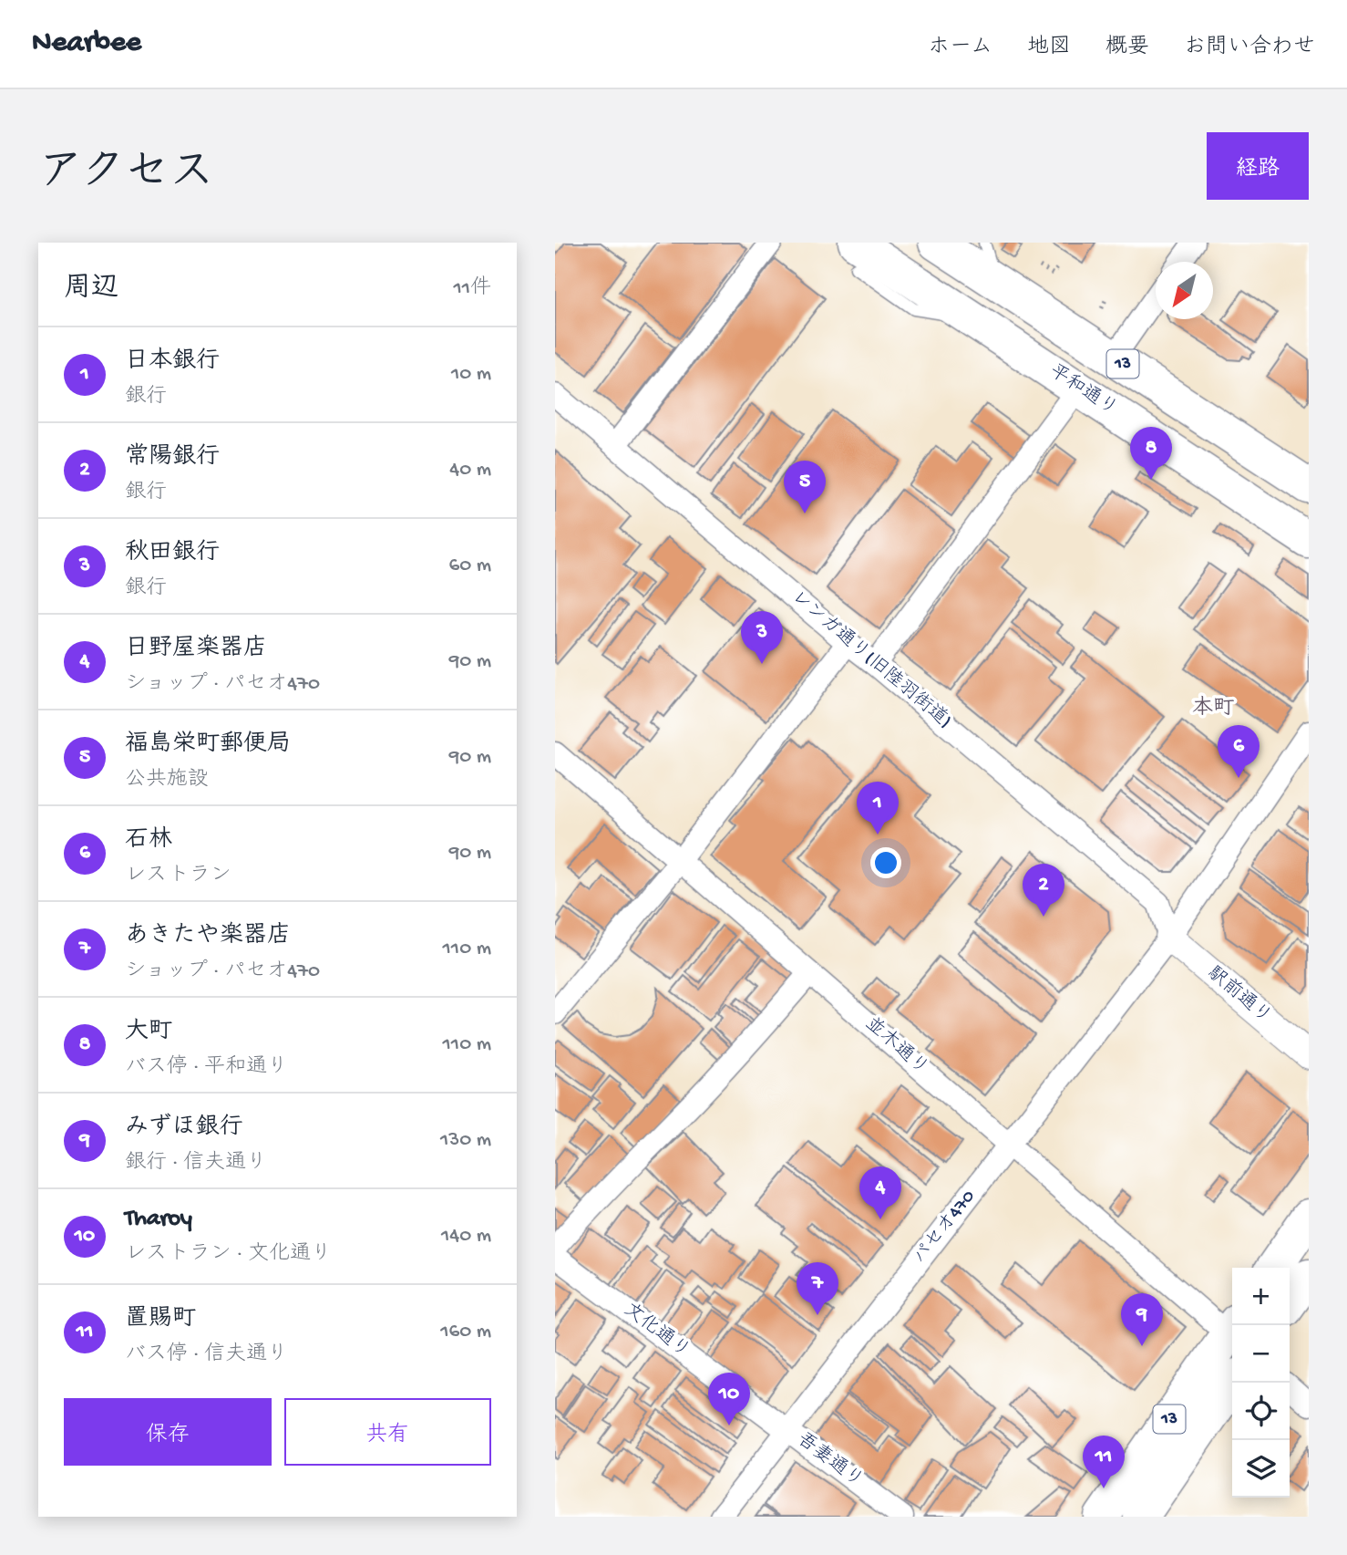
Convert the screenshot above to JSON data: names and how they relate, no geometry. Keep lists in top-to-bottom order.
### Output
{
  "streets": {
    "highway": ["13", "平和通り"],
    "street": [
      "レンガ通り(旧陸羽街道)",
      "駅前通り",
      "並木通り",
      "パセオ470",
      "文化通り",
      "吾妻通り"
    ]
  },
  "crossings": [
    ["レンガ通り(旧陸羽街道)", "駅前通り"],
    ["レンガ通り(旧陸羽街道)", "パセオ470"],
    ["駅前通り", "パセオ470"],
    ["並木通り", "パセオ470"],
    ["パセオ470", "文化通り"],
    ["パセオ470", "吾妻通り"],
    ["文化通り", "吾妻通り"]
  ],
  "districts": ["本町"],
  "north": "bottom left",
  "page": {
    "header": "Nearbee",
    "nav": [
      "ホーム",
      "地図",
      "概要",
      "お問い合わせ"
    ],
    "title": "アクセス",
    "buttons": [
      "経路",
      ["保存", "共有"]
    ],
    "heading": ["周辺", "11件"],
    "list": [
      {
        "mark": "1",
        "name": "日本銀行",
        "note": "銀行",
        "value": "10 m"
      },
      {
        "mark": "2",
        "name": "常陽銀行",
        "note": "銀行",
        "value": "40 m"
      },
      {
        "mark": "3",
        "name": "秋田銀行",
        "note": "銀行",
        "value": "60 m"
      },
      {
        "mark": "4",
        "name": "日野屋楽器店",
        "note": "ショップ · パセオ470",
        "value": "90 m"
      },
      {
        "mark": "5",
        "name": "福島栄町郵便局",
        "note": "公共施設",
        "value": "90 m"
      },
      {
        "mark": "6",
        "name": "石林",
        "note": "レストラン",
        "value": "90 m"
      },
      {
        "mark": "7",
        "name": "あきたや楽器店",
        "note": "ショップ · パセオ470",
        "value": "110 m"
      },
      {
        "mark": "8",
        "name": "大町",
        "note": "バス停 · 平和通り",
        "value": "110 m"
      },
      {
        "mark": "9",
        "name": "みずほ銀行",
        "note": "銀行 · 信夫通り",
        "value": "130 m"
      },
      {
        "mark": "10",
        "name": "Tharoy",
        "note": "レストラン · 文化通り",
        "value": "140 m"
      },
      {
        "mark": "11",
        "name": "置賜町",
        "note": "バス停 · 信夫通り",
        "value": "160 m"
      }
    ],
    "pins": [
      "8",
      "5",
      "3",
      "6",
      "1",
      "2",
      "4",
      "7",
      "9",
      "10",
      "11"
    ],
    "map_buttons": ["+", "−"]
  }
}
